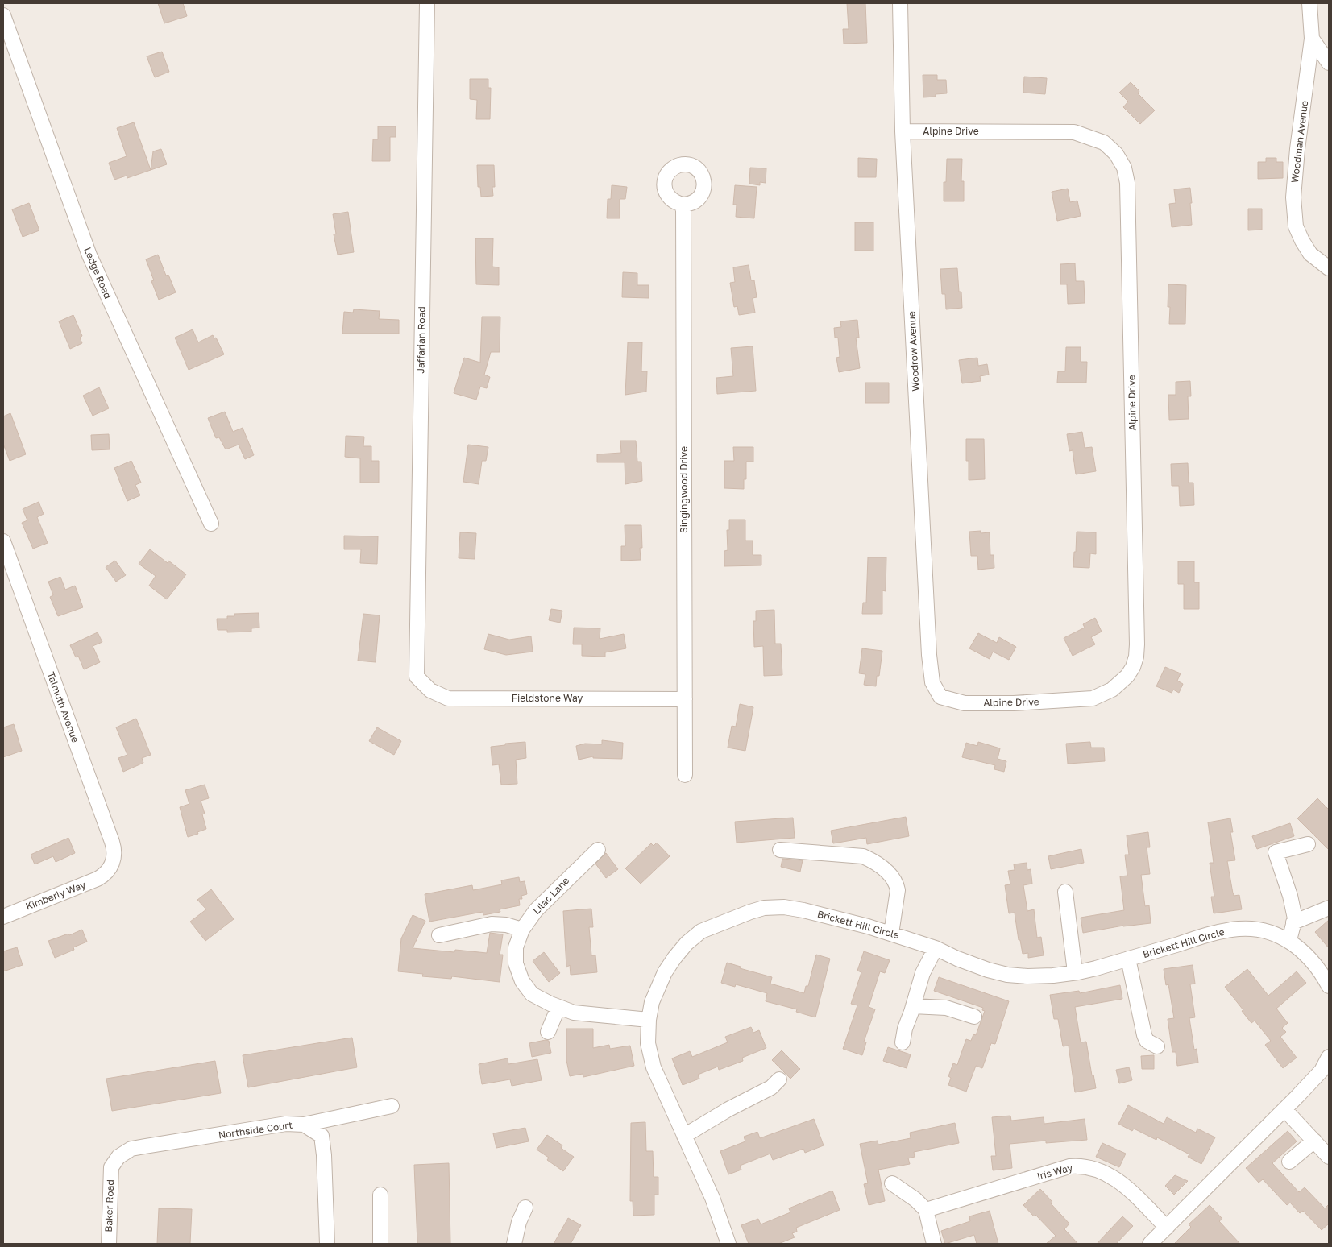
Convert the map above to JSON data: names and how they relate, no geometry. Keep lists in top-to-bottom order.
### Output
{
  "streets": {
    "street": [
      "Alpine Drive",
      "Woodman Avenue",
      "Ledge Road",
      "Jaffarian Road",
      "Woodrow Avenue",
      "Singingwood Drive",
      "Fieldstone Way",
      "Talmuth Avenue",
      "Kimberly Way",
      "Lilac Lane",
      "Brickett Hill Circle",
      "Northside Court",
      "Iris Way",
      "Baker Road"
    ]
  },
  "crossings": [
    ["Alpine Drive", "Woodrow Avenue"],
    ["Jaffarian Road", "Fieldstone Way"],
    ["Singingwood Drive", "Fieldstone Way"],
    ["Talmuth Avenue", "Kimberly Way"],
    ["Lilac Lane", "Brickett Hill Circle"],
    ["Northside Court", "Baker Road"]
  ]
}
